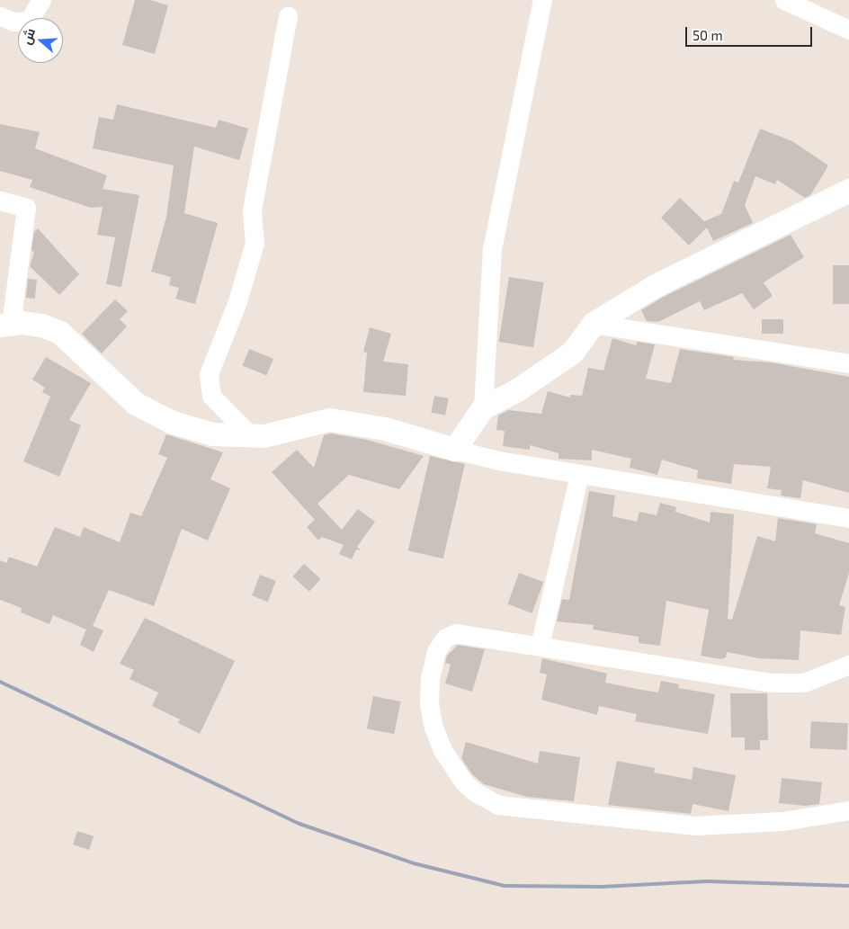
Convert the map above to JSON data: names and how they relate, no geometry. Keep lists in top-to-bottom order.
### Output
{
  "scale_bar": "50 m",
  "north": "left"
}
